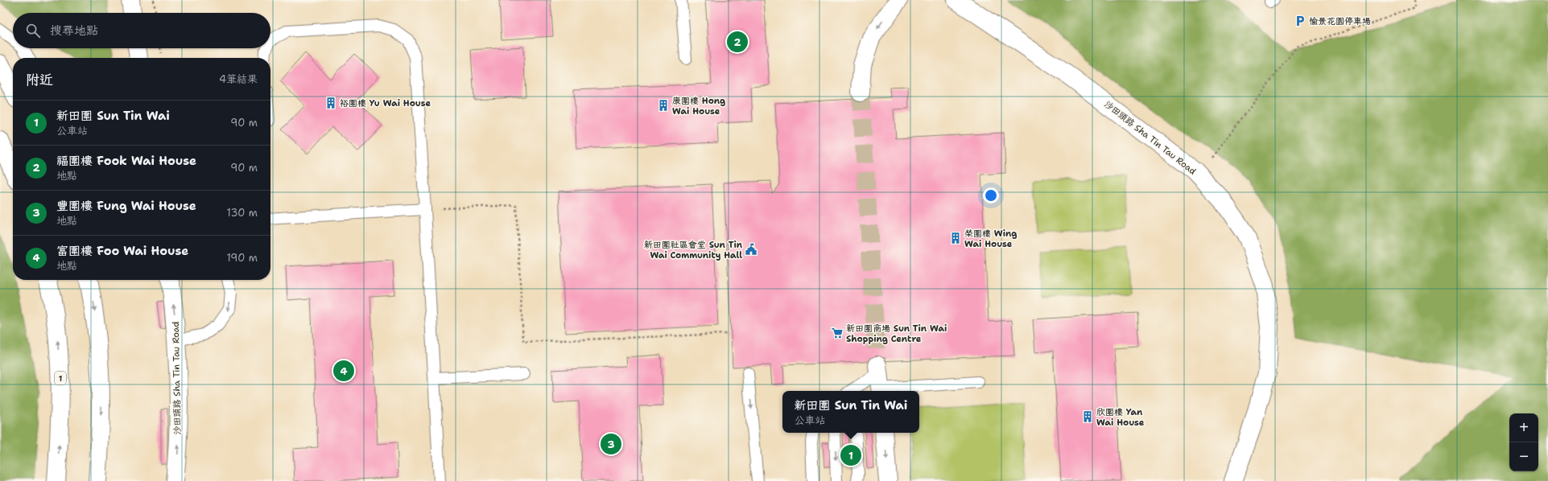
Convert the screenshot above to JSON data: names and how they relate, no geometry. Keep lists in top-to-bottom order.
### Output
{
  "streets": {
    "main road": ["沙田頭路 Sha Tin Tau Road", "1"]
  },
  "places": {
    "parking": ["愉景花園停車場"],
    "building": [
      "裕圍樓 Yu Wai House",
      "康圍樓 Hong Wai House",
      "榮圍樓 Wing Wai House",
      "欣圍樓 Yan Wai House"
    ],
    "public building": ["新田圍社區會堂 Sun Tin Wai Community Hall"],
    "supermarket": ["新田圍商場 Sun Tin Wai Shopping Centre"]
  },
  "page": {
    "search": "搜尋地點",
    "pins": [
      "2",
      "4",
      "3",
      "1"
    ],
    "heading": ["附近", "4筆結果"],
    "list": [
      {
        "mark": "1",
        "name": "新田圍 Sun Tin Wai",
        "note": "公車站",
        "value": "90 m"
      },
      {
        "mark": "2",
        "name": "福圍樓 Fook Wai House",
        "note": "地點",
        "value": "90 m"
      },
      {
        "mark": "3",
        "name": "豐圍樓 Fung Wai House",
        "note": "地點",
        "value": "130 m"
      },
      {
        "mark": "4",
        "name": "富圍樓 Foo Wai House",
        "note": "地點",
        "value": "190 m"
      }
    ],
    "popup": ["新田圍 Sun Tin Wai", "公車站"],
    "map_buttons": ["+", "−"]
  }
}
